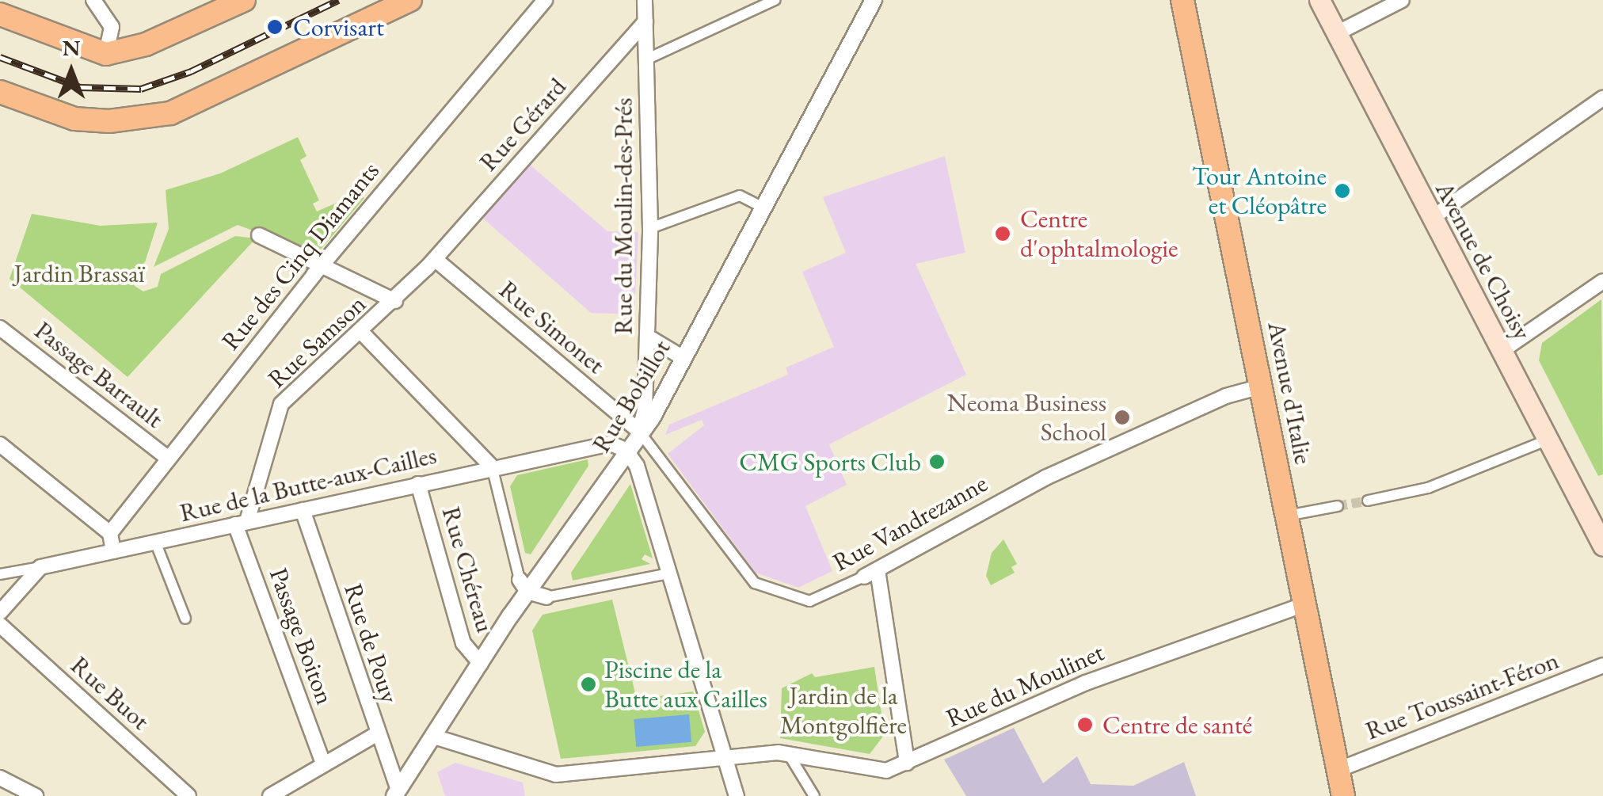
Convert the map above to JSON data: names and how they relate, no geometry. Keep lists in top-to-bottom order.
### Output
{
  "streets": {
    "main road": ["Avenue de Choisy", "Avenue d'Italie"],
    "street": [
      "Rue Gérard",
      "Rue du Moulin-des-Prés",
      "Rue des Cinq Diamants",
      "Rue Simonet",
      "Rue Samson",
      "Passage Barrault",
      "Rue Bobillot",
      "Rue de la Butte-aux-Cailles",
      "Rue Vandrezanne",
      "Rue Chéreau",
      "Passage Boiton",
      "Rue de Pouy",
      "Rue du Moulinet",
      "Rue Buot",
      "Rue Toussaint-Féron"
    ]
  },
  "crossings": [
    ["Rue Gérard", "Rue du Moulin-des-Prés"],
    ["Rue Gérard", "Rue Simonet"],
    ["Rue Gérard", "Rue Samson"],
    ["Rue du Moulin-des-Prés", "Rue Simonet"],
    ["Rue du Moulin-des-Prés", "Rue Bobillot"],
    ["Rue du Moulin-des-Prés", "Rue Vandrezanne"],
    ["Rue des Cinq Diamants", "Passage Barrault"],
    ["Rue Simonet", "Rue Samson"],
    ["Rue Simonet", "Rue Bobillot"],
    ["Rue Simonet", "Rue Vandrezanne"],
    ["Rue Samson", "Rue de la Butte-aux-Cailles"],
    ["Rue Samson", "Passage Boiton"],
    ["Avenue d'Italie", "Rue Vandrezanne"],
    ["Avenue d'Italie", "Rue du Moulinet"],
    ["Avenue d'Italie", "Rue Toussaint-Féron"],
    ["Rue Bobillot", "Rue de la Butte-aux-Cailles"],
    ["Rue Bobillot", "Rue Vandrezanne"],
    ["Rue Bobillot", "Rue Chéreau"],
    ["Rue Bobillot", "Rue de Pouy"],
    ["Rue Bobillot", "Rue du Moulinet"],
    ["Rue de la Butte-aux-Cailles", "Rue Chéreau"],
    ["Rue de la Butte-aux-Cailles", "Passage Boiton"],
    ["Rue de la Butte-aux-Cailles", "Rue de Pouy"]
  ],
  "parks": ["Jardin Brassaï", "Jardin de la Montgolfière"],
  "places": [
    "Corvisart",
    "Tour Antoine et Cléopâtre",
    "Centre d'ophtalmologie",
    "Neoma Business School",
    "CMG Sports Club",
    "Piscine de la Butte aux Cailles",
    "Centre de santé"
  ],
  "north": "top"
}
